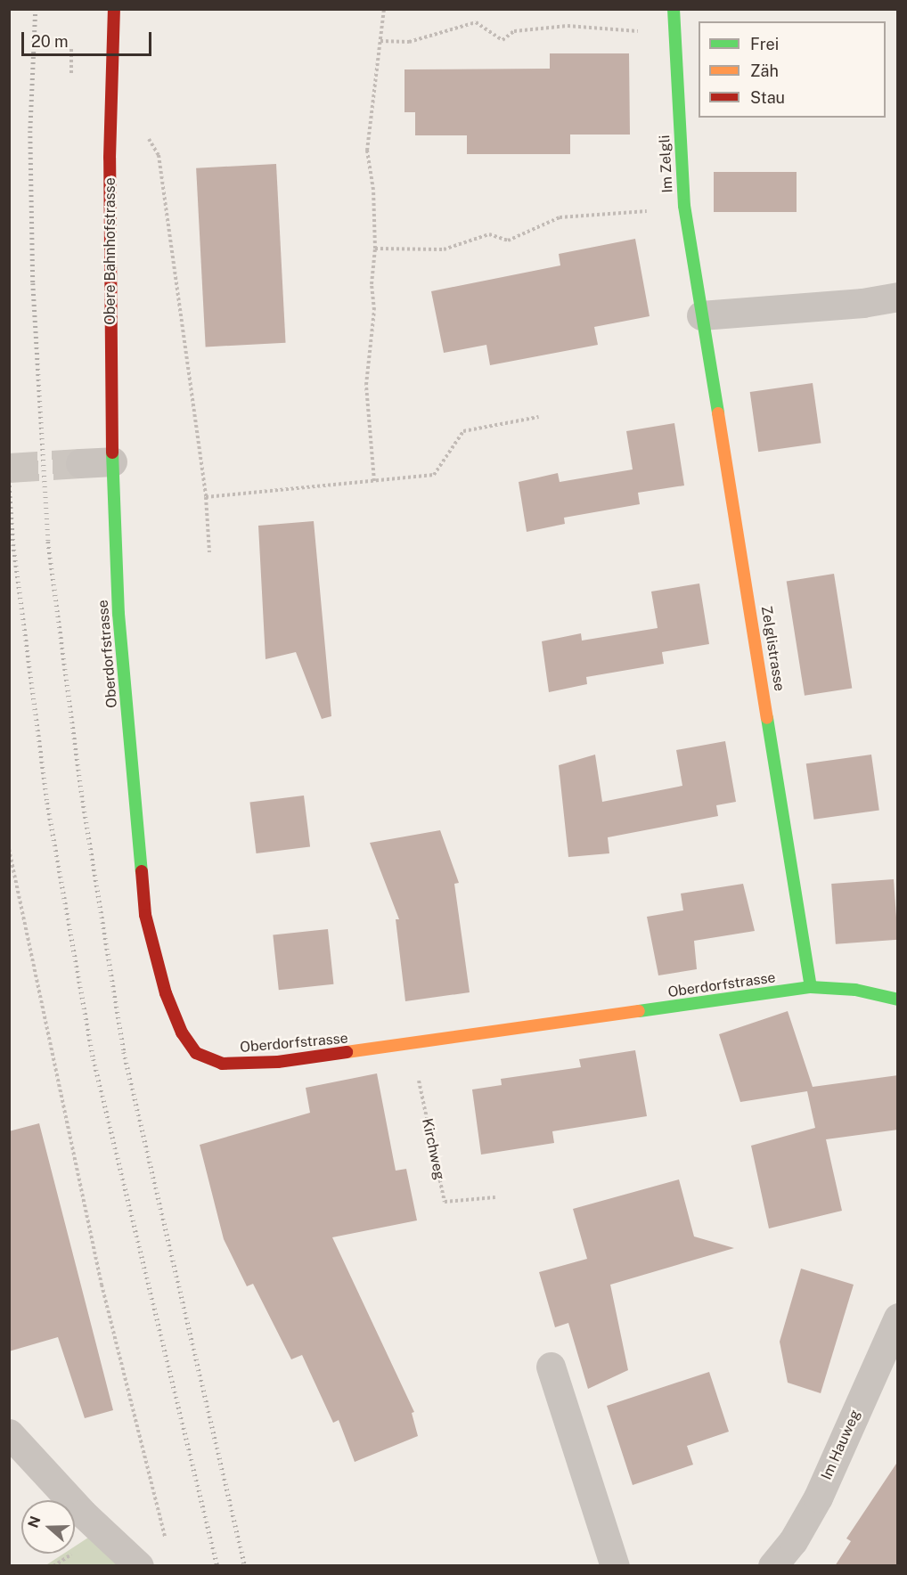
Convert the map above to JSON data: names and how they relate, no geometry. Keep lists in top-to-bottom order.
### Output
{
  "streets": {
    "street": [
      "Im Zelgli",
      "Obere Bahnhofstrasse",
      "Zelglistrasse",
      "Oberdorfstrasse",
      "Im Hauweg"
    ],
    "path": ["Kirchweg"]
  },
  "crossings": [
    ["Im Zelgli", "Zelglistrasse"],
    ["Obere Bahnhofstrasse", "Oberdorfstrasse"],
    ["Zelglistrasse", "Oberdorfstrasse"],
    ["Oberdorfstrasse", "Kirchweg"]
  ],
  "legend": ["Frei", "Zäh", "Stau"],
  "scale_bar": "20 m",
  "north": "left"
}
